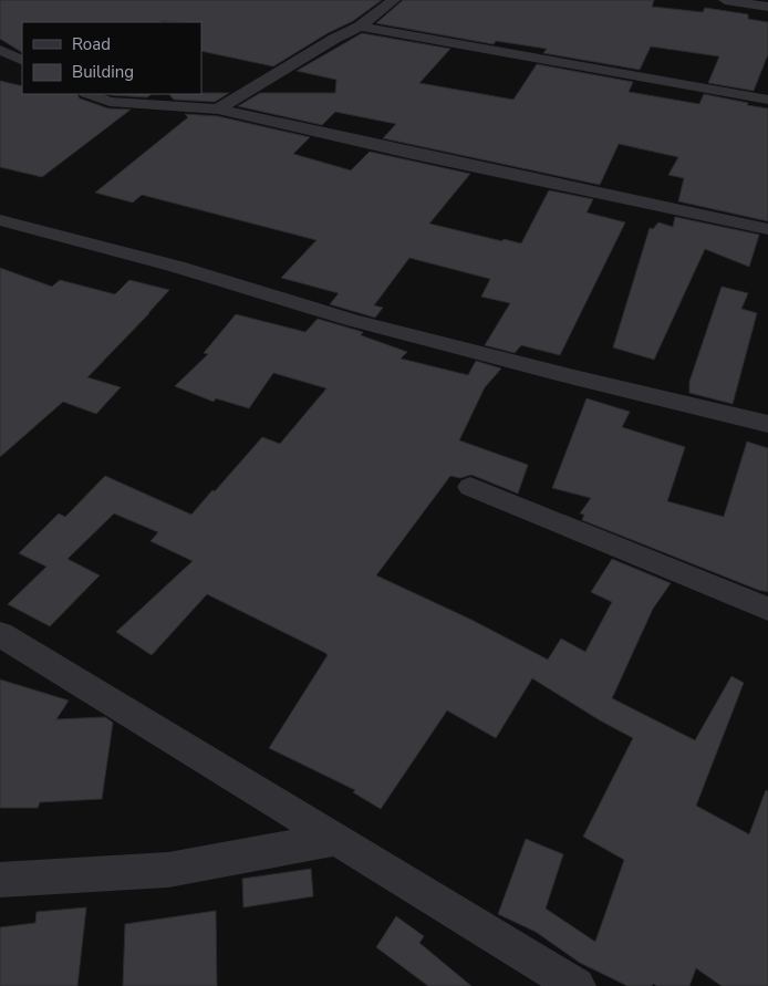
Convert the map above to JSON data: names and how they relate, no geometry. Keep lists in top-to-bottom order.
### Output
{
  "legend": ["Road", "Building"]
}
